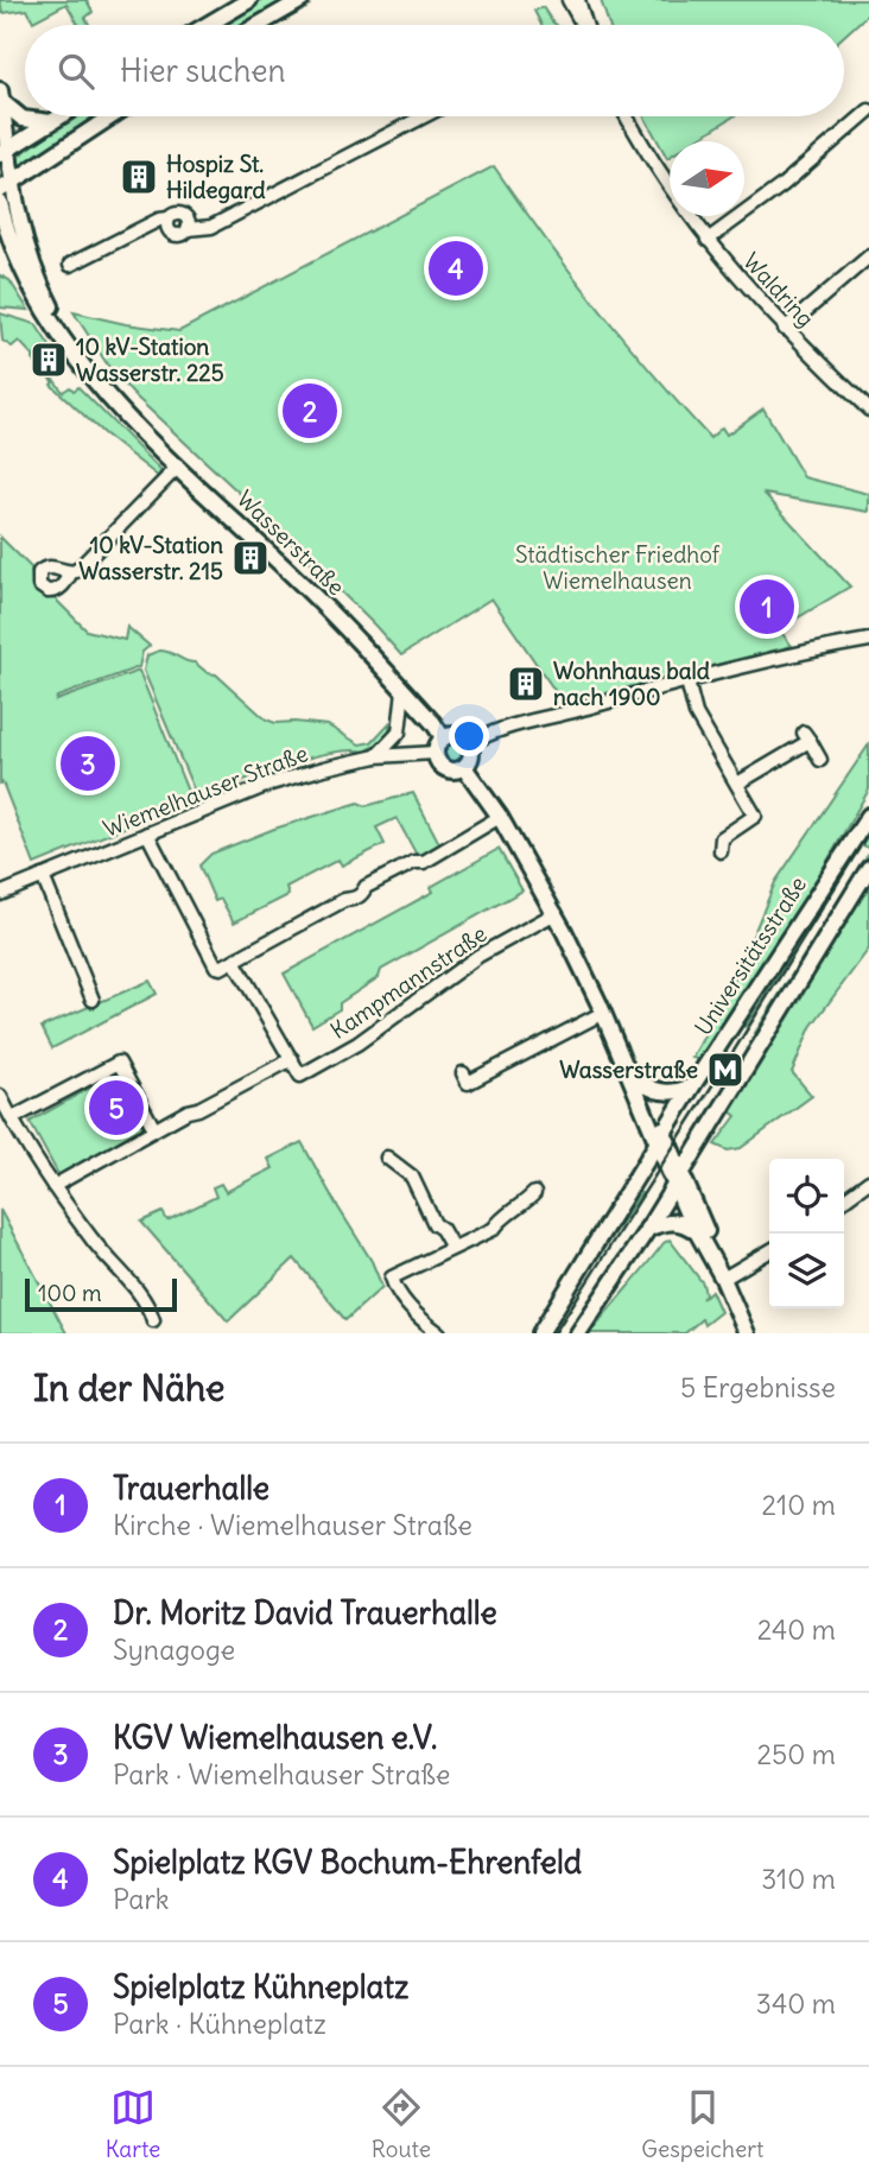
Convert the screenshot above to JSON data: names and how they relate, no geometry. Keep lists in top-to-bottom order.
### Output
{
  "streets": {
    "main road": ["Wasserstraße", "Universitätsstraße"],
    "street": ["Waldring", "Wiemelhauser Straße", "Kampmannstraße"]
  },
  "crossings": [
    ["Wasserstraße", "Wiemelhauser Straße"]
  ],
  "parks": ["Städtischer Friedhof Wiemelhausen"],
  "places": {
    "building": [
      "Hospiz St. Hildegard",
      "10 kV-Station Wasserstr. 225",
      "10 kV-Station Wasserstr. 215",
      "Wohnhaus bald nach 1900"
    ],
    "metro station": ["Wasserstraße"]
  },
  "scale_bar": "100 m",
  "north": "right",
  "page": {
    "search": "Hier suchen",
    "pins": [
      "4",
      "2",
      "1",
      "3",
      "5"
    ],
    "scale": "100 m",
    "heading": ["In der Nähe", "5 Ergebnisse"],
    "list": [
      {
        "mark": "1",
        "name": "Trauerhalle",
        "note": "Kirche · Wiemelhauser Straße",
        "value": "210 m"
      },
      {
        "mark": "2",
        "name": "Dr. Moritz David Trauerhalle",
        "note": "Synagoge",
        "value": "240 m"
      },
      {
        "mark": "3",
        "name": "KGV Wiemelhausen e.V.",
        "note": "Park · Wiemelhauser Straße",
        "value": "250 m"
      },
      {
        "mark": "4",
        "name": "Spielplatz KGV Bochum-Ehrenfeld",
        "note": "Park",
        "value": "310 m"
      },
      {
        "mark": "5",
        "name": "Spielplatz Kühneplatz",
        "note": "Park · Kühneplatz",
        "value": "340 m"
      }
    ],
    "nav": ["Karte", "Route", "Gespeichert"]
  }
}
